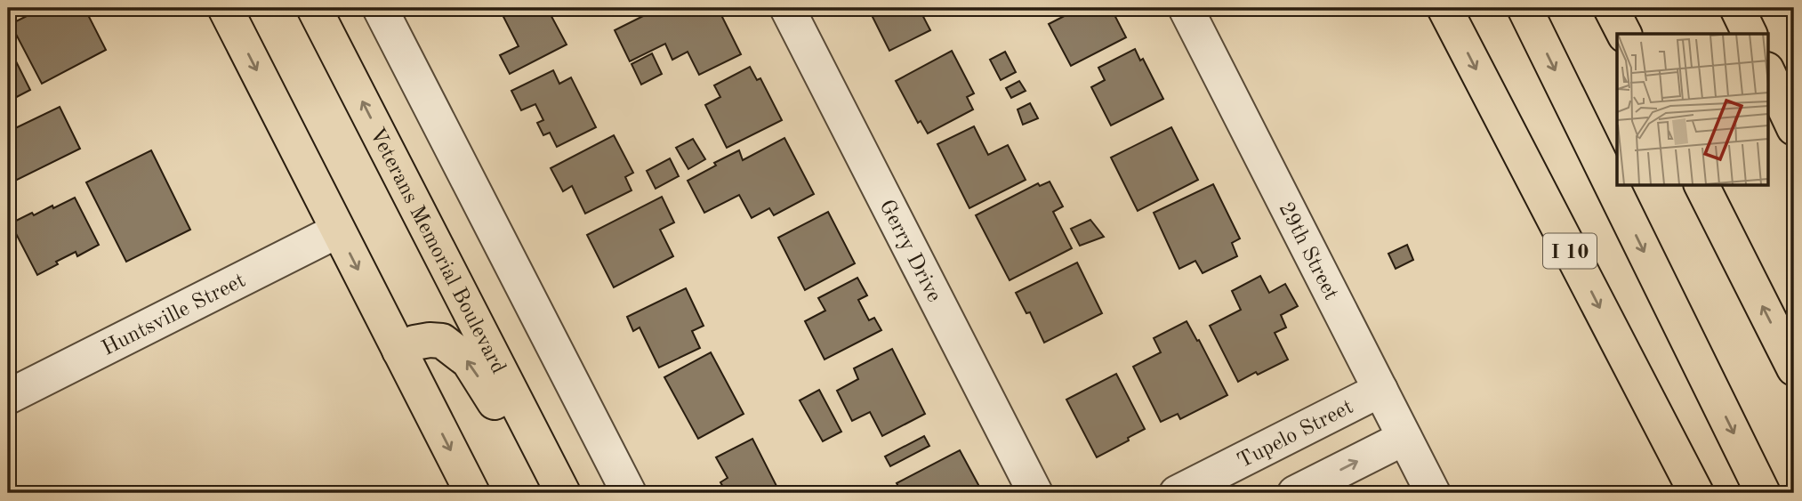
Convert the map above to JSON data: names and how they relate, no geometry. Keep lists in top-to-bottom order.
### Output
{
  "streets": {
    "main road": ["Veterans Memorial Boulevard", "I 10"],
    "street": [
      "Gerry Drive",
      "29th Street",
      "Huntsville Street",
      "Tupelo Street"
    ]
  },
  "crossings": [
    ["29th Street", "Tupelo Street"]
  ]
}
